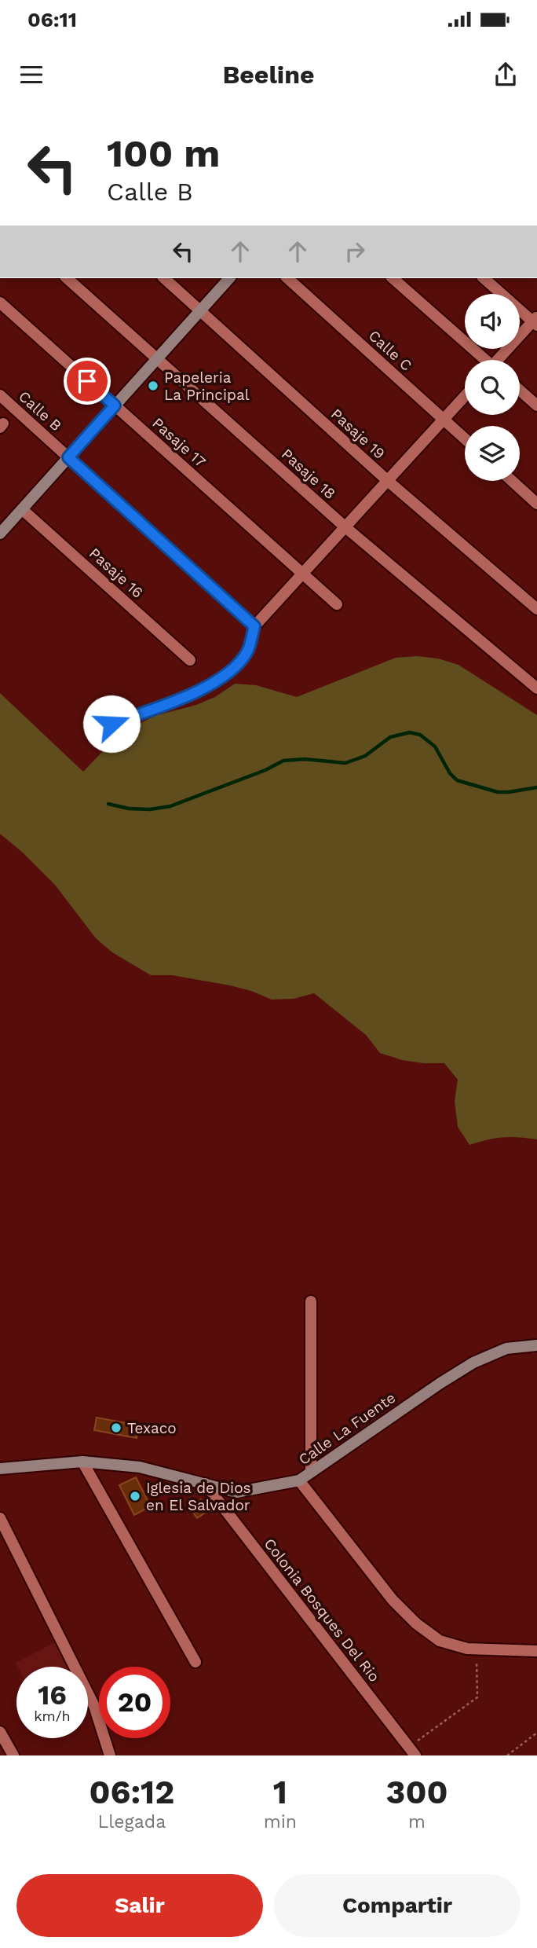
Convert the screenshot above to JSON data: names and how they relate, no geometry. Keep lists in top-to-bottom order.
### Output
{
  "streets": {
    "street": [
      "Calle C",
      "Calle B",
      "Pasaje 19",
      "Pasaje 17",
      "Pasaje 18",
      "Pasaje 16",
      "Calle La Fuente",
      "Colonia Bosques Del Rio"
    ]
  },
  "crossings": [
    ["Calle La Fuente", "Colonia Bosques Del Rio"]
  ],
  "places": ["Papeleria La Principal", "Texaco", "Iglesia de Dios en El Salvador"],
  "page": {
    "status": "06:11",
    "header": "Beeline",
    "turn": ["100 m", "Calle B"],
    "speed": "16 km/h",
    "limit": "20",
    "eta": [
      "06:12",
      "Llegada",
      "1",
      "min",
      "300",
      "m"
    ],
    "buttons": ["Salir", "Compartir"]
  }
}
